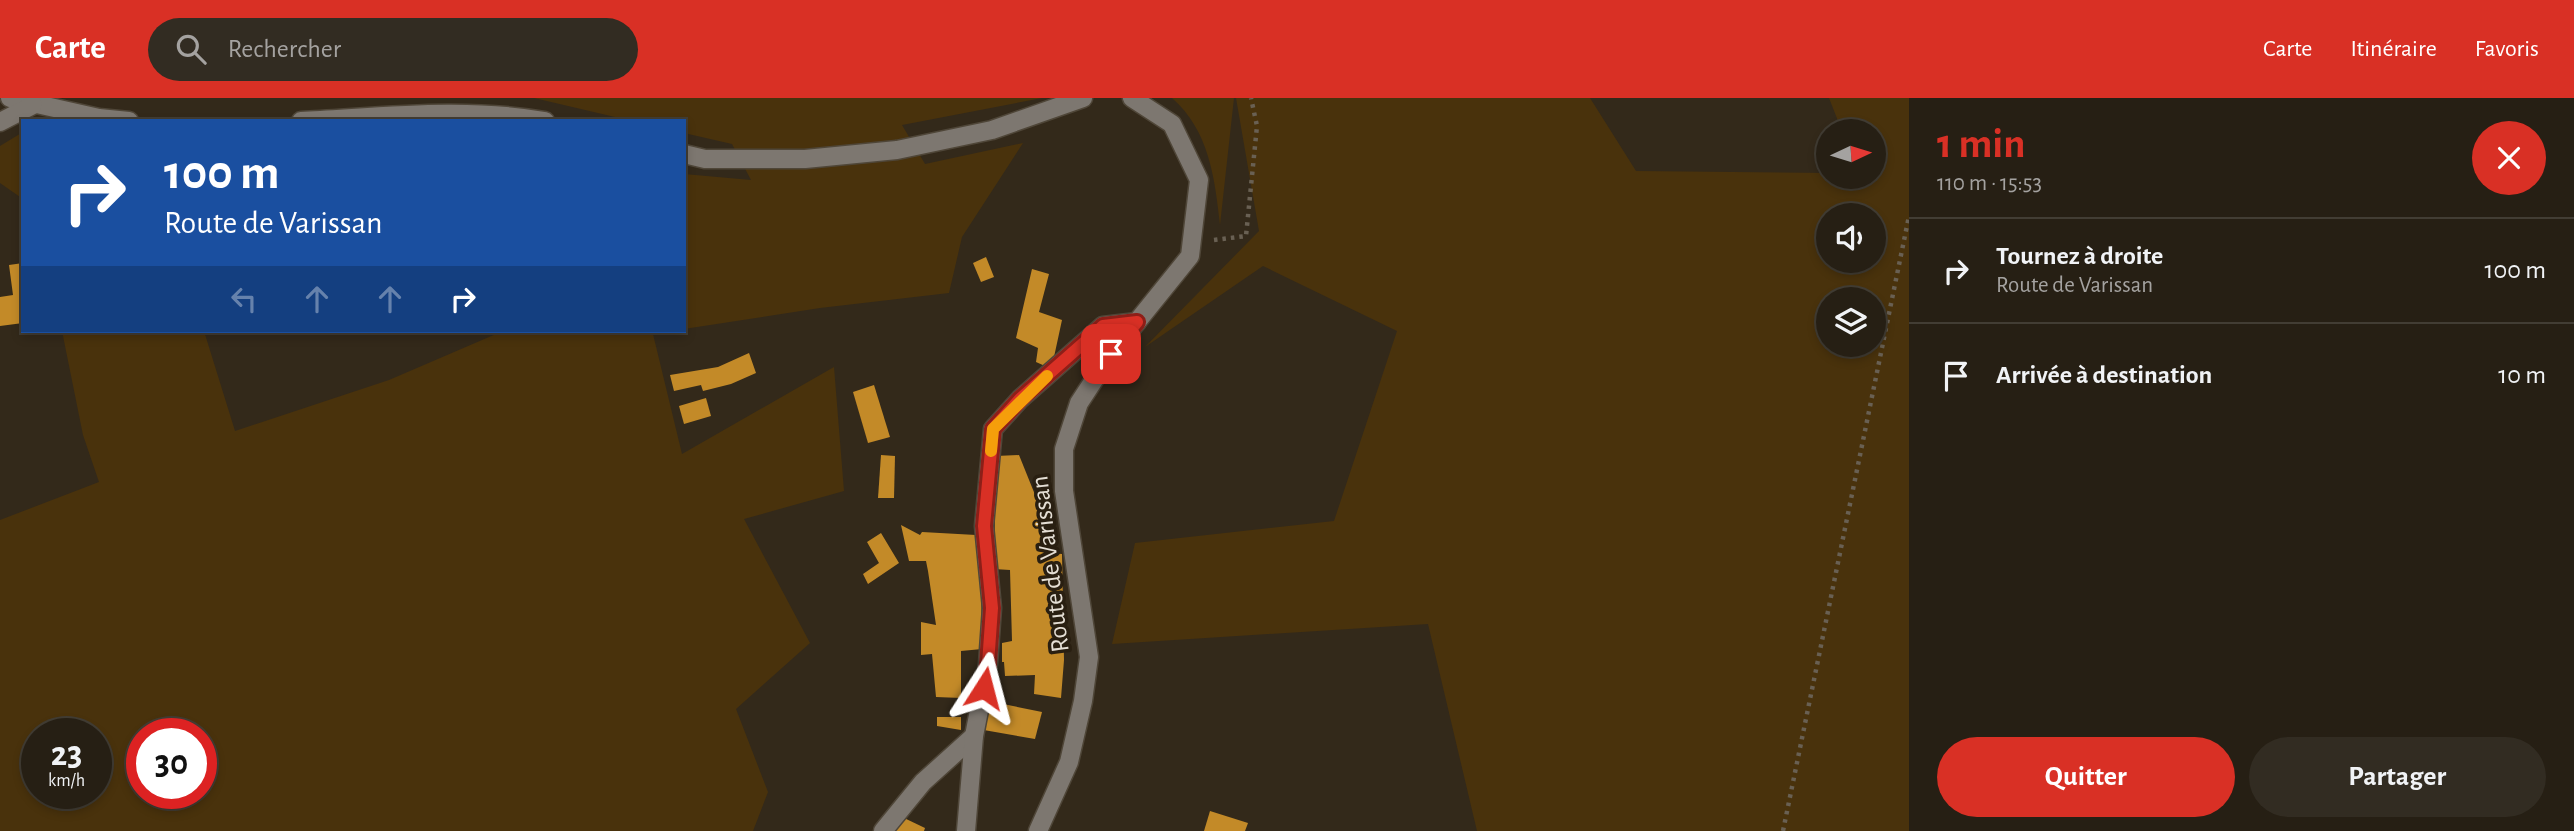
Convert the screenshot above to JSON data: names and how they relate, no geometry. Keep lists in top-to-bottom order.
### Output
{
  "streets": {
    "street": ["Route de Varissan"]
  },
  "north": "right",
  "page": {
    "header": "Carte",
    "search": "Rechercher",
    "nav": ["Carte", "Itinéraire", "Favoris"],
    "heading": ["1 min", "110 m · 15:53"],
    "turn": ["100 m", "Route de Varissan"],
    "list": [
      {
        "name": "Tournez à droite",
        "note": "Route de Varissan",
        "value": "100 m"
      },
      {
        "name": "Arrivée à destination",
        "value": "10 m"
      }
    ],
    "speed": "23 km/h",
    "limit": "30",
    "buttons": ["Quitter", "Partager"]
  }
}
